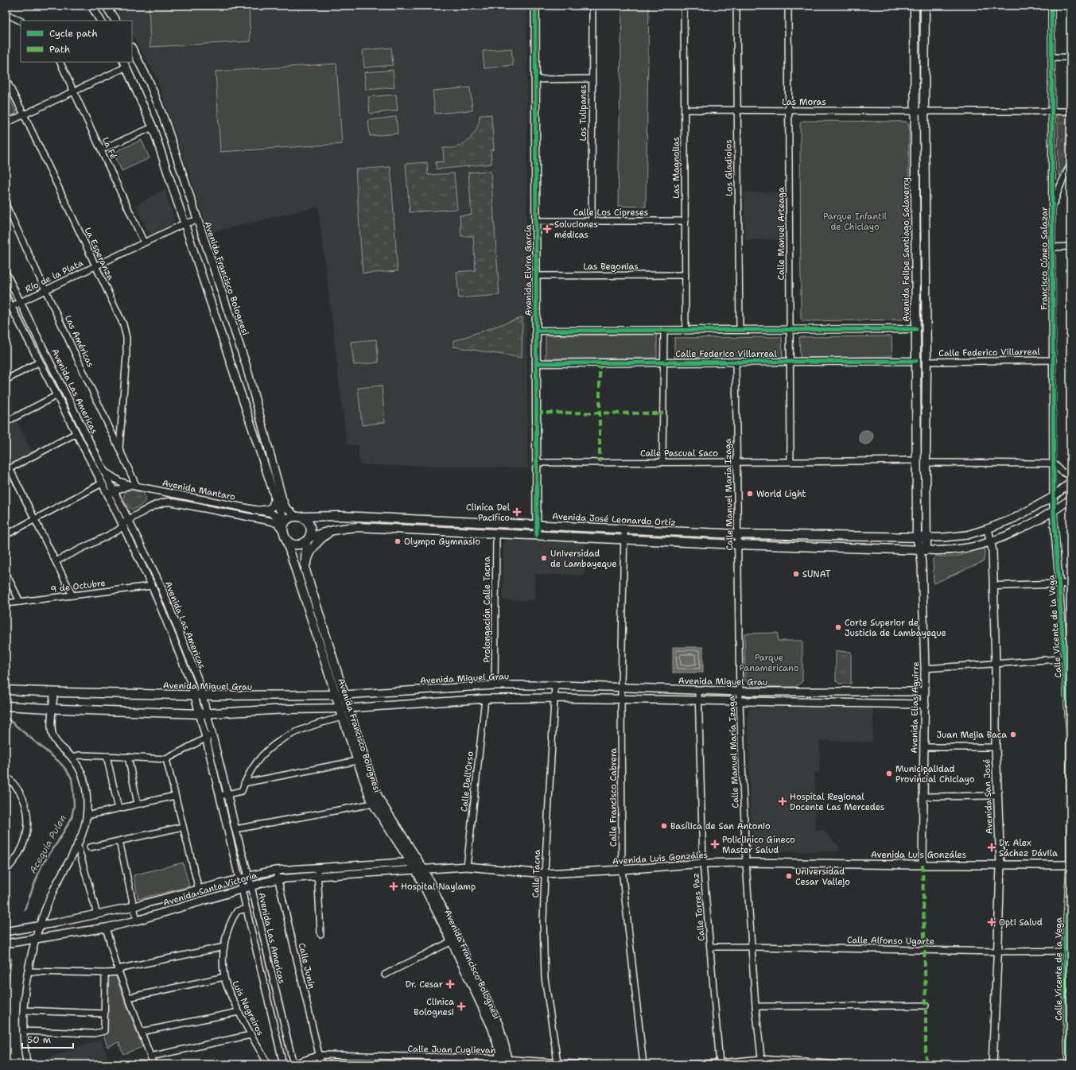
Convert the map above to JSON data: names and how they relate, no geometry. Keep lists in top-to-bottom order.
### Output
{
  "streets": {
    "main road": [
      "Avenida Felipe Santiago Salaverry",
      "Avenida Elvira García",
      "Avenida Francisco Bolognesi",
      "Avenida José Leonardo Ortíz",
      "Avenida Miguel Grau",
      "Avenida Elias Aguirre",
      "Avenida San José",
      "Avenida Luis Gonzáles",
      "Avenida Santa Victoria"
    ],
    "street": [
      "Las Moras",
      "Los Tulipanes",
      "La Fé",
      "Las Magnolias",
      "Los Gladiolos",
      "Calle Los Cipreses",
      "Calle Manuel Arteaga",
      "La Esperanza",
      "Francisco Cúneo Salazar",
      "Las Begonias",
      "Río de la Plata",
      "Las Américas",
      "Calle Federico Villarreal",
      "Avenida Las Americas",
      "Calle Pascual Saco",
      "Avenida Mantaro",
      "Calle Manuel María Izaga",
      "9 de Octubre",
      "Prolongación Calle Tacna",
      "Calle Vicente de la Vega",
      "Calle Dall'Orso",
      "Calle Francisco Cabrera",
      "Calle Tacna",
      "Calle Torres Paz",
      "Calle Alfonso Ugarte",
      "Calle Junín",
      "Luis Negreiros",
      "Calle Juan Cuglievan"
    ]
  },
  "crossings": [
    ["Las Moras", "Las Magnolias"],
    ["Las Moras", "Los Gladiolos"],
    ["Las Moras", "Calle Manuel Arteaga"],
    ["Las Moras", "Avenida Felipe Santiago Salaverry"],
    ["Las Moras", "Francisco Cúneo Salazar"],
    ["Los Tulipanes", "Calle Los Cipreses"],
    ["La Fé", "Río de la Plata"],
    ["Las Magnolias", "Calle Los Cipreses"],
    ["Las Magnolias", "Las Begonias"],
    ["Calle Los Cipreses", "Avenida Elvira García"],
    ["Calle Manuel Arteaga", "Calle Federico Villarreal"],
    ["Calle Manuel Arteaga", "Calle Pascual Saco"],
    ["Avenida Felipe Santiago Salaverry", "Calle Federico Villarreal"],
    ["Avenida Felipe Santiago Salaverry", "Calle Pascual Saco"],
    ["Avenida Felipe Santiago Salaverry", "Avenida José Leonardo Ortíz"],
    ["Avenida Felipe Santiago Salaverry", "Avenida Elias Aguirre"],
    ["La Esperanza", "Río de la Plata"],
    ["La Esperanza", "Las Américas"],
    ["Francisco Cúneo Salazar", "Calle Federico Villarreal"],
    ["Francisco Cúneo Salazar", "Calle Vicente de la Vega"],
    ["Las Begonias", "Avenida Elvira García"],
    ["Avenida Elvira García", "Calle Federico Villarreal"],
    ["Avenida Elvira García", "Calle Pascual Saco"],
    ["Avenida Elvira García", "Avenida José Leonardo Ortíz"],
    ["Río de la Plata", "Avenida Francisco Bolognesi"],
    ["Río de la Plata", "Las Américas"],
    ["Río de la Plata", "Avenida Las Americas"],
    ["Avenida Francisco Bolognesi", "Avenida Mantaro"],
    ["Avenida Francisco Bolognesi", "Avenida José Leonardo Ortíz"],
    ["Avenida Francisco Bolognesi", "Avenida Miguel Grau"],
    ["Avenida Francisco Bolognesi", "Avenida Luis Gonzáles"],
    ["Avenida Francisco Bolognesi", "Avenida Santa Victoria"],
    ["Avenida Francisco Bolognesi", "Calle Juan Cuglievan"],
    ["Las Américas", "Avenida Mantaro"],
    ["Calle Federico Villarreal", "Calle Manuel María Izaga"],
    ["Avenida Las Americas", "Avenida Mantaro"],
    ["Avenida Las Americas", "9 de Octubre"],
    ["Avenida Las Americas", "Avenida Miguel Grau"],
    ["Avenida Las Americas", "Avenida Santa Victoria"],
    ["Avenida Las Americas", "Luis Negreiros"],
    ["Avenida Las Americas", "Calle Juan Cuglievan"],
    ["Calle Pascual Saco", "Calle Manuel María Izaga"],
    ["Avenida Mantaro", "Avenida José Leonardo Ortíz"],
    ["Calle Manuel María Izaga", "Avenida José Leonardo Ortíz"],
    ["Calle Manuel María Izaga", "Avenida Miguel Grau"],
    ["Calle Manuel María Izaga", "Avenida Luis Gonzáles"],
    ["Calle Manuel María Izaga", "Calle Alfonso Ugarte"],
    ["Avenida José Leonardo Ortíz", "Calle Francisco Cabrera"],
    ["Prolongación Calle Tacna", "Avenida Miguel Grau"],
    ["Calle Vicente de la Vega", "Avenida Luis Gonzáles"],
    ["Calle Vicente de la Vega", "Calle Alfonso Ugarte"],
    ["Avenida Miguel Grau", "Avenida Elias Aguirre"],
    ["Avenida Miguel Grau", "Calle Francisco Cabrera"],
    ["Avenida Miguel Grau", "Calle Tacna"],
    ["Avenida Miguel Grau", "Calle Torres Paz"],
    ["Avenida Elias Aguirre", "Avenida Luis Gonzáles"],
    ["Calle Dall'Orso", "Avenida Luis Gonzáles"],
    ["Avenida San José", "Avenida Luis Gonzáles"],
    ["Avenida San José", "Calle Alfonso Ugarte"],
    ["Calle Francisco Cabrera", "Avenida Luis Gonzáles"],
    ["Avenida Luis Gonzáles", "Calle Tacna"],
    ["Avenida Luis Gonzáles", "Avenida Santa Victoria"],
    ["Avenida Luis Gonzáles", "Calle Torres Paz"],
    ["Calle Tacna", "Calle Juan Cuglievan"],
    ["Avenida Santa Victoria", "Calle Junín"],
    ["Calle Torres Paz", "Calle Alfonso Ugarte"],
    ["Calle Junín", "Calle Juan Cuglievan"]
  ],
  "water": ["Acequia Pulen"],
  "parks": ["Parque Infantil de Chiclayo", "Parque Panamericano"],
  "places": {
    "health": [
      "Soluciones médicas",
      "Clinica Del Pacifico",
      "Hospital Regional Docente Las Mercedes",
      "Policlinico Gineco Master Salud",
      "Dr. Alex Sáchez Dávila",
      "Hospital Naylamp",
      "Opti Salud",
      "Dr. Cesar",
      "Clinica Bolognesi"
    ],
    "other": [
      "World Light",
      "Olympo Gymnasio",
      "Universidad de Lambayeque",
      "SUNAT",
      "Corte Superior de Justicia de Lambayeque",
      "Juan Mejia Baca",
      "Municipalidad Provincial Chiclayo",
      "Basílica de San Antonio",
      "Universidad Cesar Vallejo"
    ]
  },
  "legend": ["Cycle path", "Path"],
  "scale_bar": "50 m"
}
